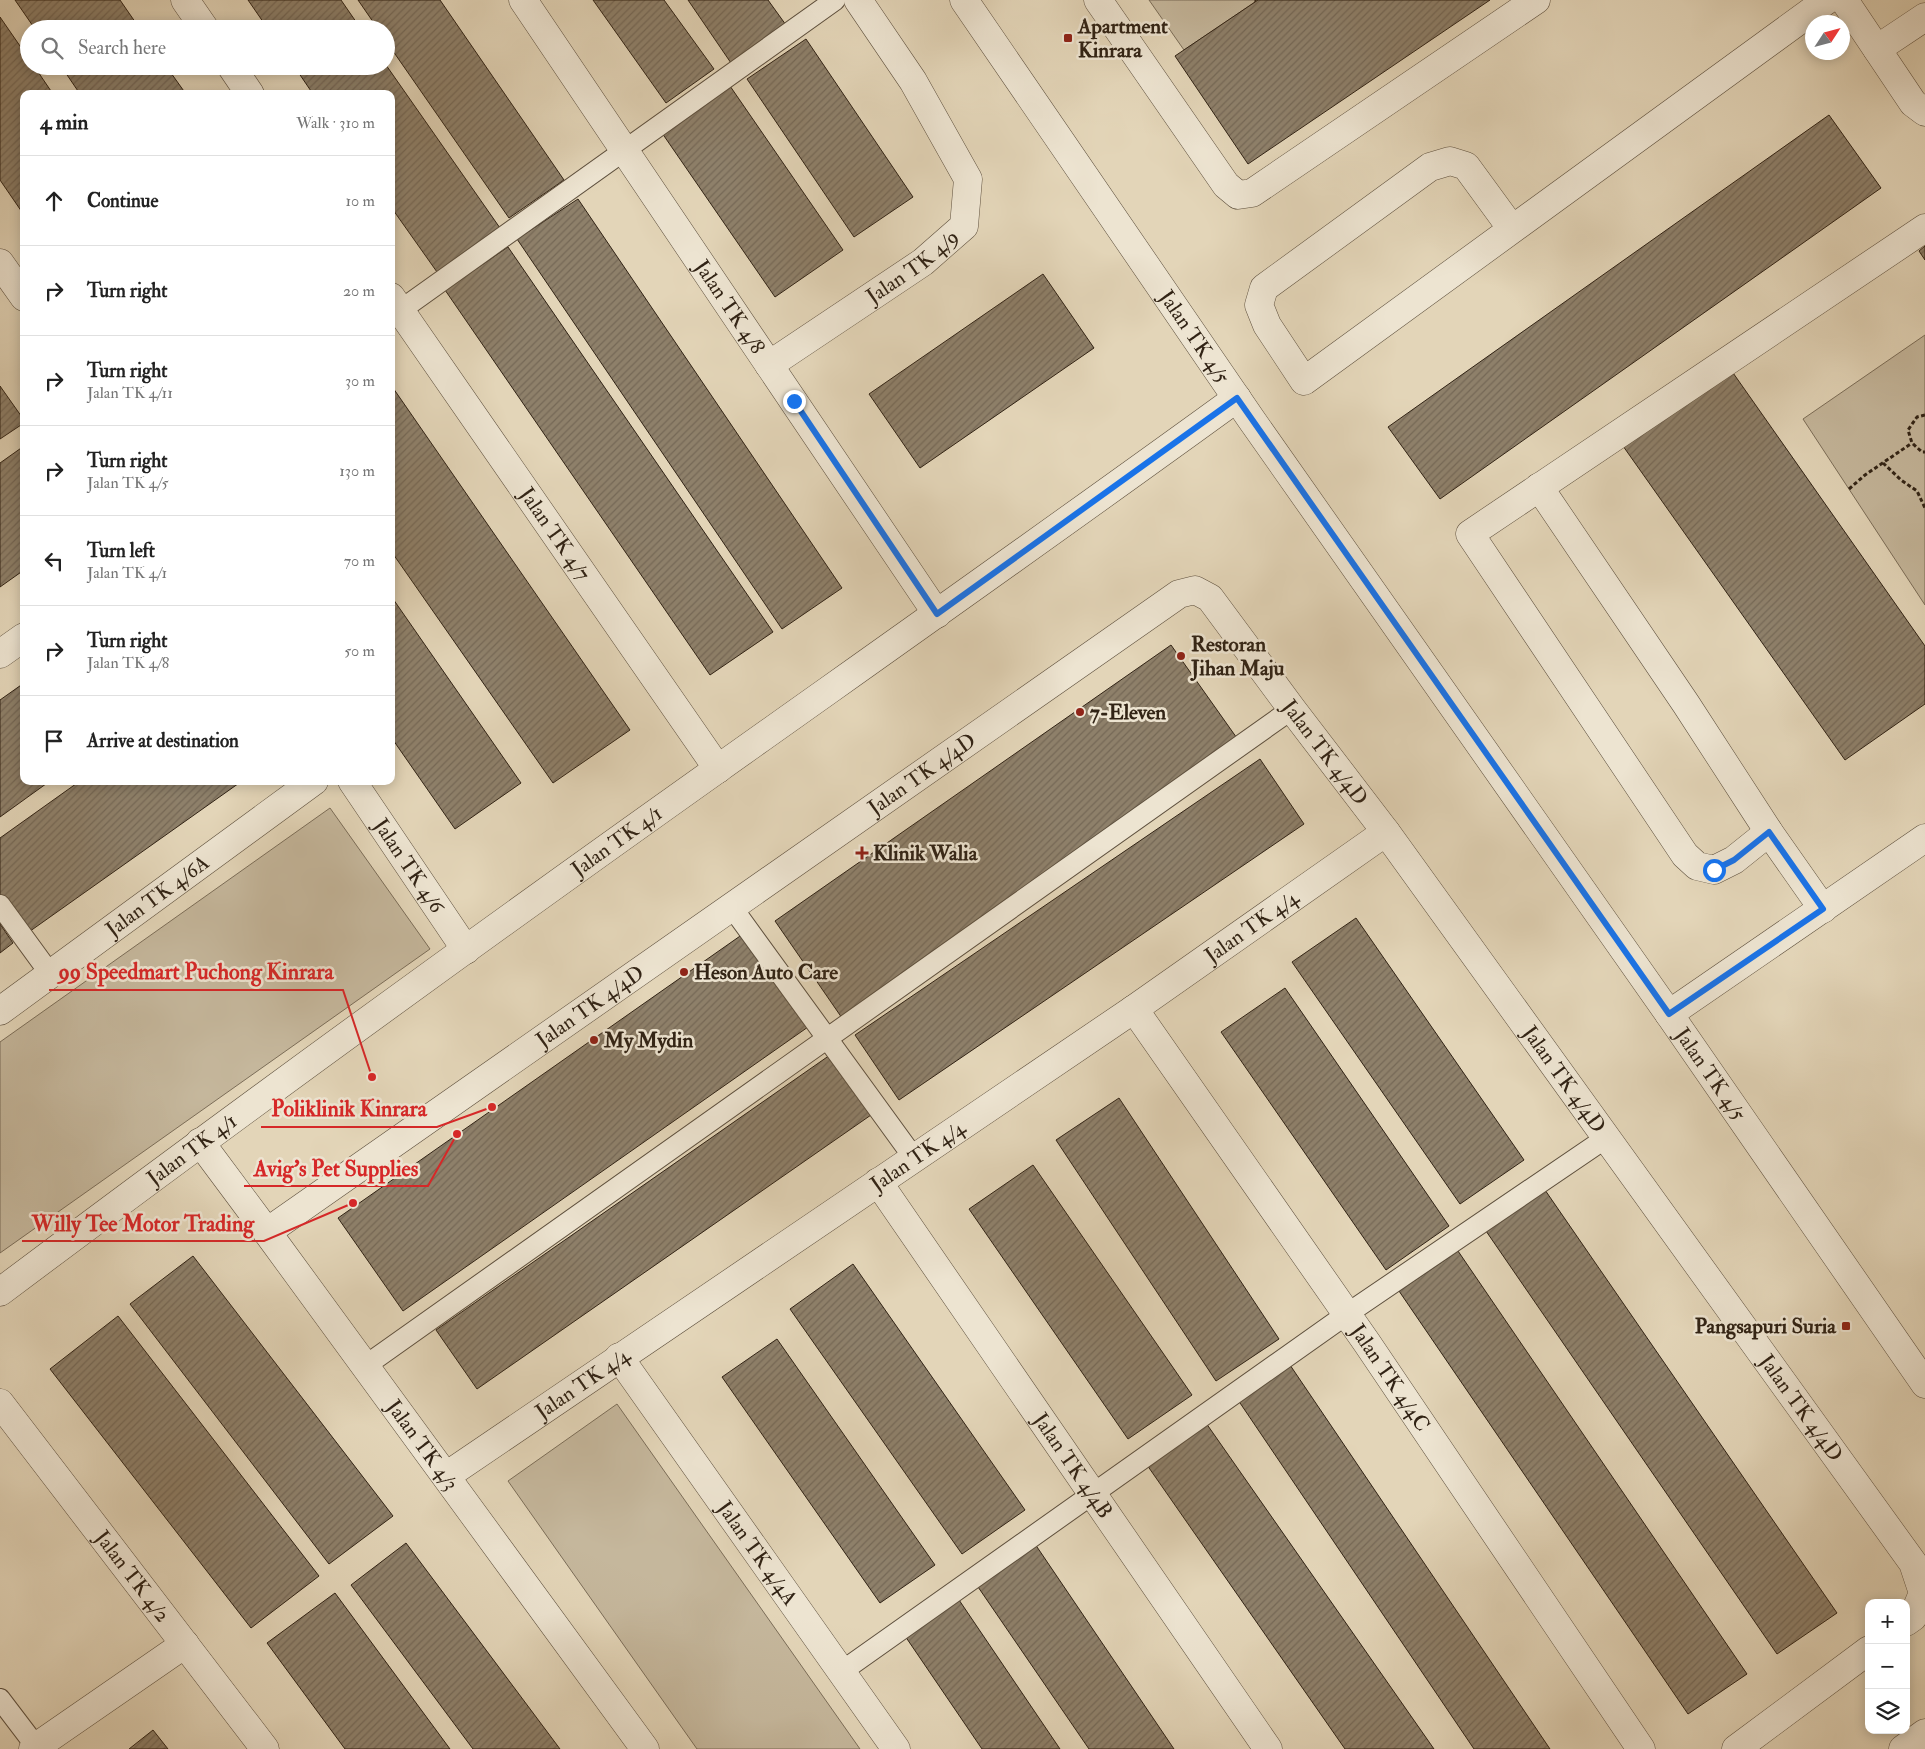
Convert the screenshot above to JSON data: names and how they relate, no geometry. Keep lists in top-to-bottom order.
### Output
{
  "streets": {
    "street": [
      "Jalan TK 4/9",
      "Jalan TK 4/8",
      "Jalan TK 4/5",
      "Jalan TK 4/7",
      "Jalan TK 4/4D",
      "Jalan TK 4/1",
      "Jalan TK 4/6",
      "Jalan TK 4/6A",
      "Jalan TK 4/4",
      "Jalan TK 4/4C",
      "Jalan TK 4/3",
      "Jalan TK 4/4B",
      "Jalan TK 4/4A",
      "Jalan TK 4/2"
    ]
  },
  "crossings": [
    ["Jalan TK 4/9", "Jalan TK 4/8"],
    ["Jalan TK 4/8", "Jalan TK 4/1"],
    ["Jalan TK 4/5", "Jalan TK 4/1"],
    ["Jalan TK 4/7", "Jalan TK 4/1"],
    ["Jalan TK 4/4D", "Jalan TK 4/4"],
    ["Jalan TK 4/4D", "Jalan TK 4/3"],
    ["Jalan TK 4/1", "Jalan TK 4/6"],
    ["Jalan TK 4/1", "Jalan TK 4/3"],
    ["Jalan TK 4/4", "Jalan TK 4/4C"],
    ["Jalan TK 4/4", "Jalan TK 4/3"],
    ["Jalan TK 4/4", "Jalan TK 4/4B"],
    ["Jalan TK 4/4", "Jalan TK 4/4A"]
  ],
  "places": {
    "transit": ["Apartment Kinrara", "Pangsapuri Suria"],
    "other": [
      "Restoran Jihan Maju",
      "7-Eleven",
      "Heson Auto Care",
      "My Mydin",
      "99 Speedmart Puchong Kinrara",
      "Poliklinik Kinrara",
      "Avig's Pet Supplies",
      "Willy Tee Motor Trading"
    ],
    "health": ["Klinik Walia"]
  },
  "north": "top right",
  "page": {
    "search": "Search here",
    "heading": ["4 min", "Walk · 310 m"],
    "list": [
      ["Continue", "10 m"],
      ["Turn right", "20 m"],
      ["Turn right", "Jalan TK 4/11", "30 m"],
      ["Turn right", "Jalan TK 4/5", "130 m"],
      ["Turn left", "Jalan TK 4/1", "70 m"],
      ["Turn right", "Jalan TK 4/8", "50 m"],
      "Arrive at destination"
    ],
    "map_buttons": ["+", "−"]
  }
}
